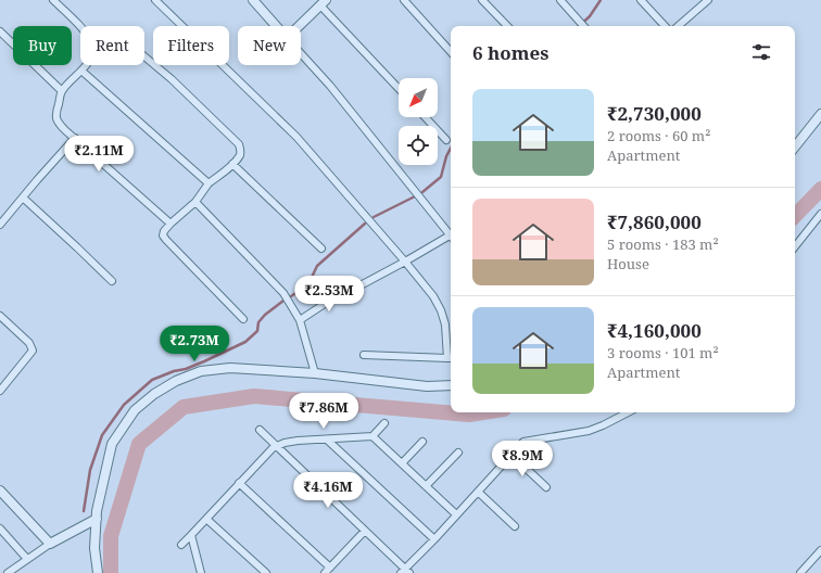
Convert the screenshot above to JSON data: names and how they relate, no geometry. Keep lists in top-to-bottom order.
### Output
{
  "north": "bottom left",
  "page": {
    "chip": [
      "Buy",
      "Rent",
      "Filters",
      "New"
    ],
    "heading": "6 homes",
    "list": [
      {
        "name": "₹2,730,000",
        "note": "2 rooms · 60 m² · Apartment"
      },
      {
        "name": "₹7,860,000",
        "note": "5 rooms · 183 m² · House"
      },
      {
        "name": "₹4,160,000",
        "note": "3 rooms · 101 m² · Apartment"
      }
    ],
    "price": [
      "₹2.11M",
      "₹2.53M",
      "₹2.73M",
      "₹7.86M",
      "₹8.9M",
      "₹4.16M"
    ]
  }
}
